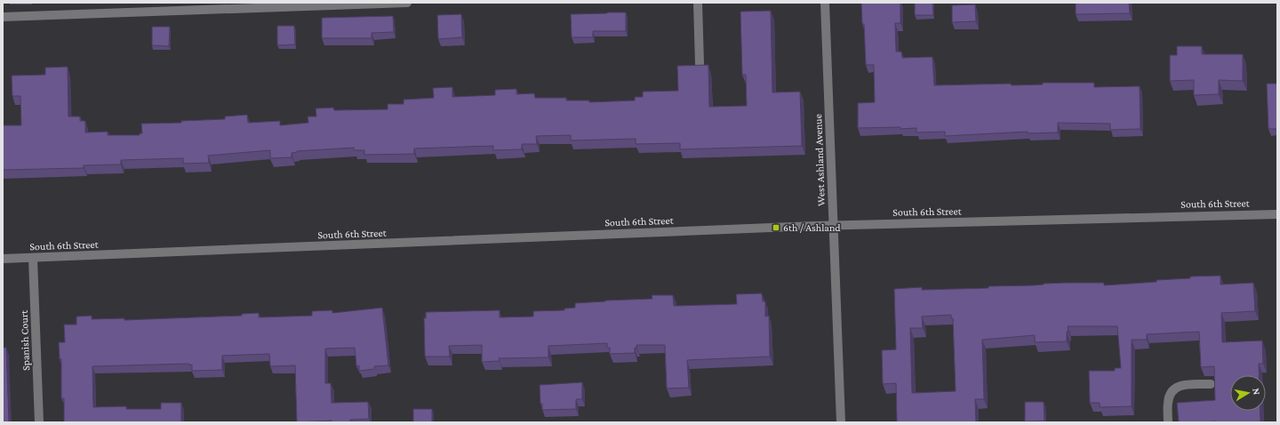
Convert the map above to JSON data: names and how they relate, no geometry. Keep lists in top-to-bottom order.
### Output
{
  "streets": {
    "street": ["West Ashland Avenue", "South 6th Street", "Spanish Court"]
  },
  "crossings": [
    ["West Ashland Avenue", "South 6th Street"],
    ["South 6th Street", "Spanish Court"]
  ],
  "places": {
    "transit": ["6th / Ashland"]
  },
  "north": "right"
}
